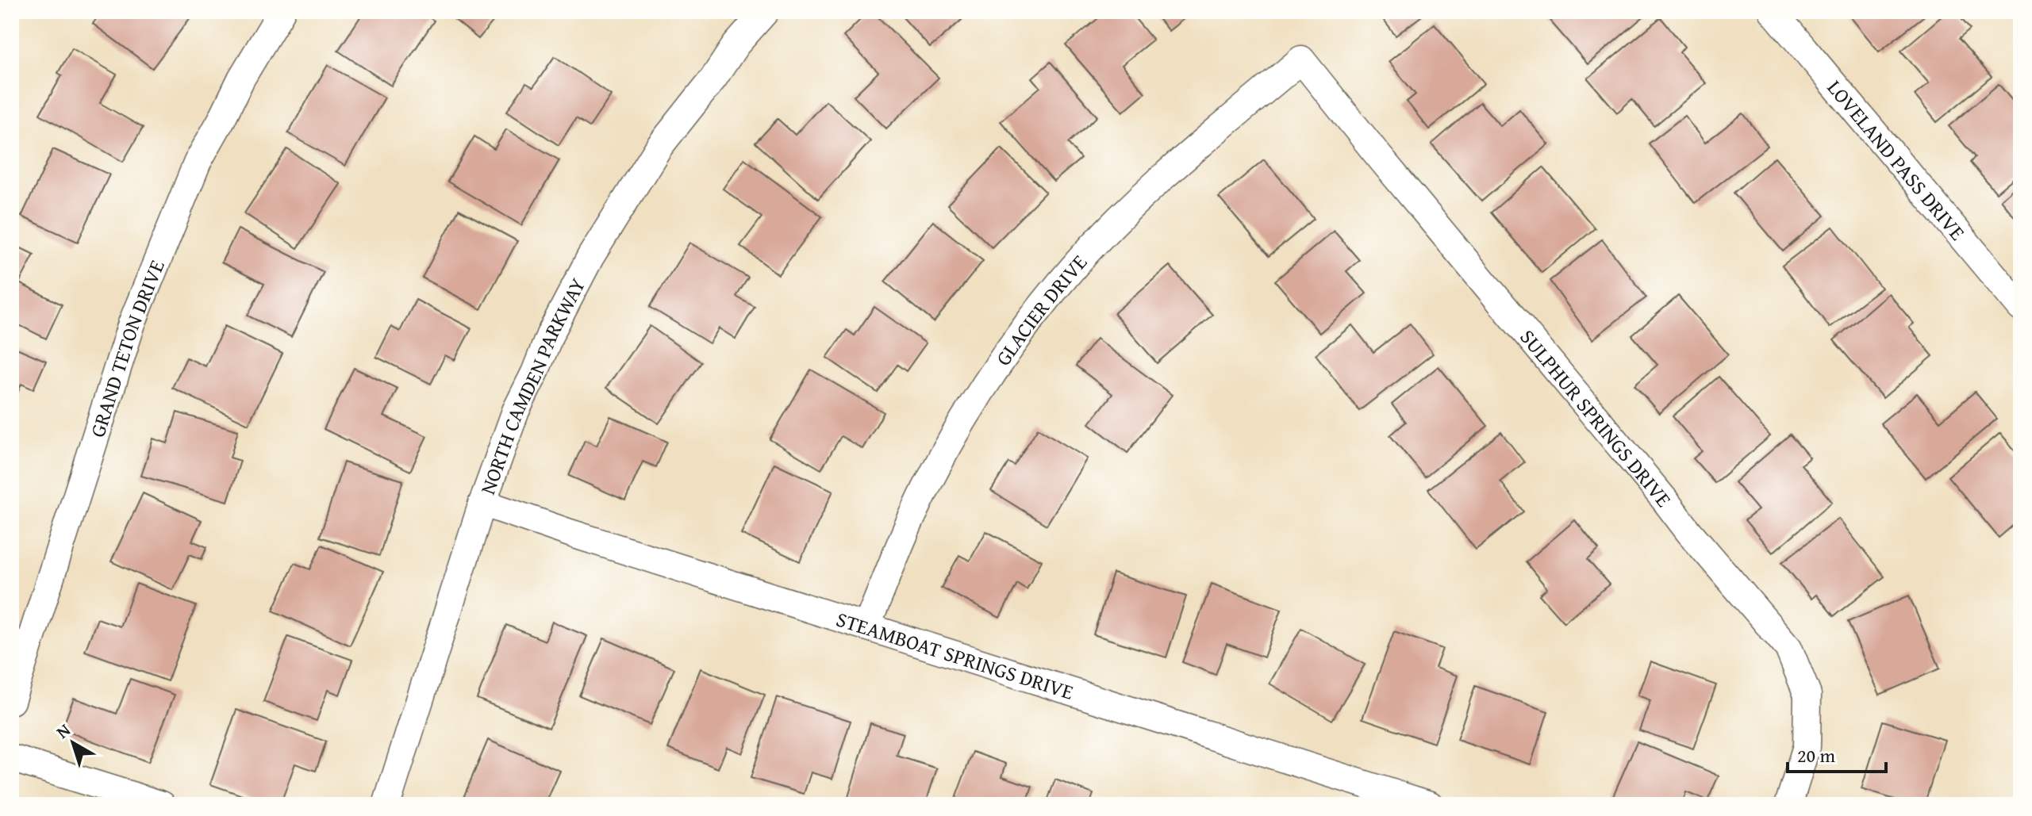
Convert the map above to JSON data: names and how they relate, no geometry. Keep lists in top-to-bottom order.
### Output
{
  "streets": {
    "street": [
      "LOVELAND PASS DRIVE",
      "GLACIER DRIVE",
      "GRAND TETON DRIVE",
      "NORTH CAMDEN PARKWAY",
      "SULPHUR SPRINGS DRIVE",
      "STEAMBOAT SPRINGS DRIVE"
    ]
  },
  "crossings": [
    ["GLACIER DRIVE", "SULPHUR SPRINGS DRIVE"],
    ["GLACIER DRIVE", "STEAMBOAT SPRINGS DRIVE"],
    ["NORTH CAMDEN PARKWAY", "STEAMBOAT SPRINGS DRIVE"]
  ],
  "scale_bar": "20 m",
  "north": "top left"
}
